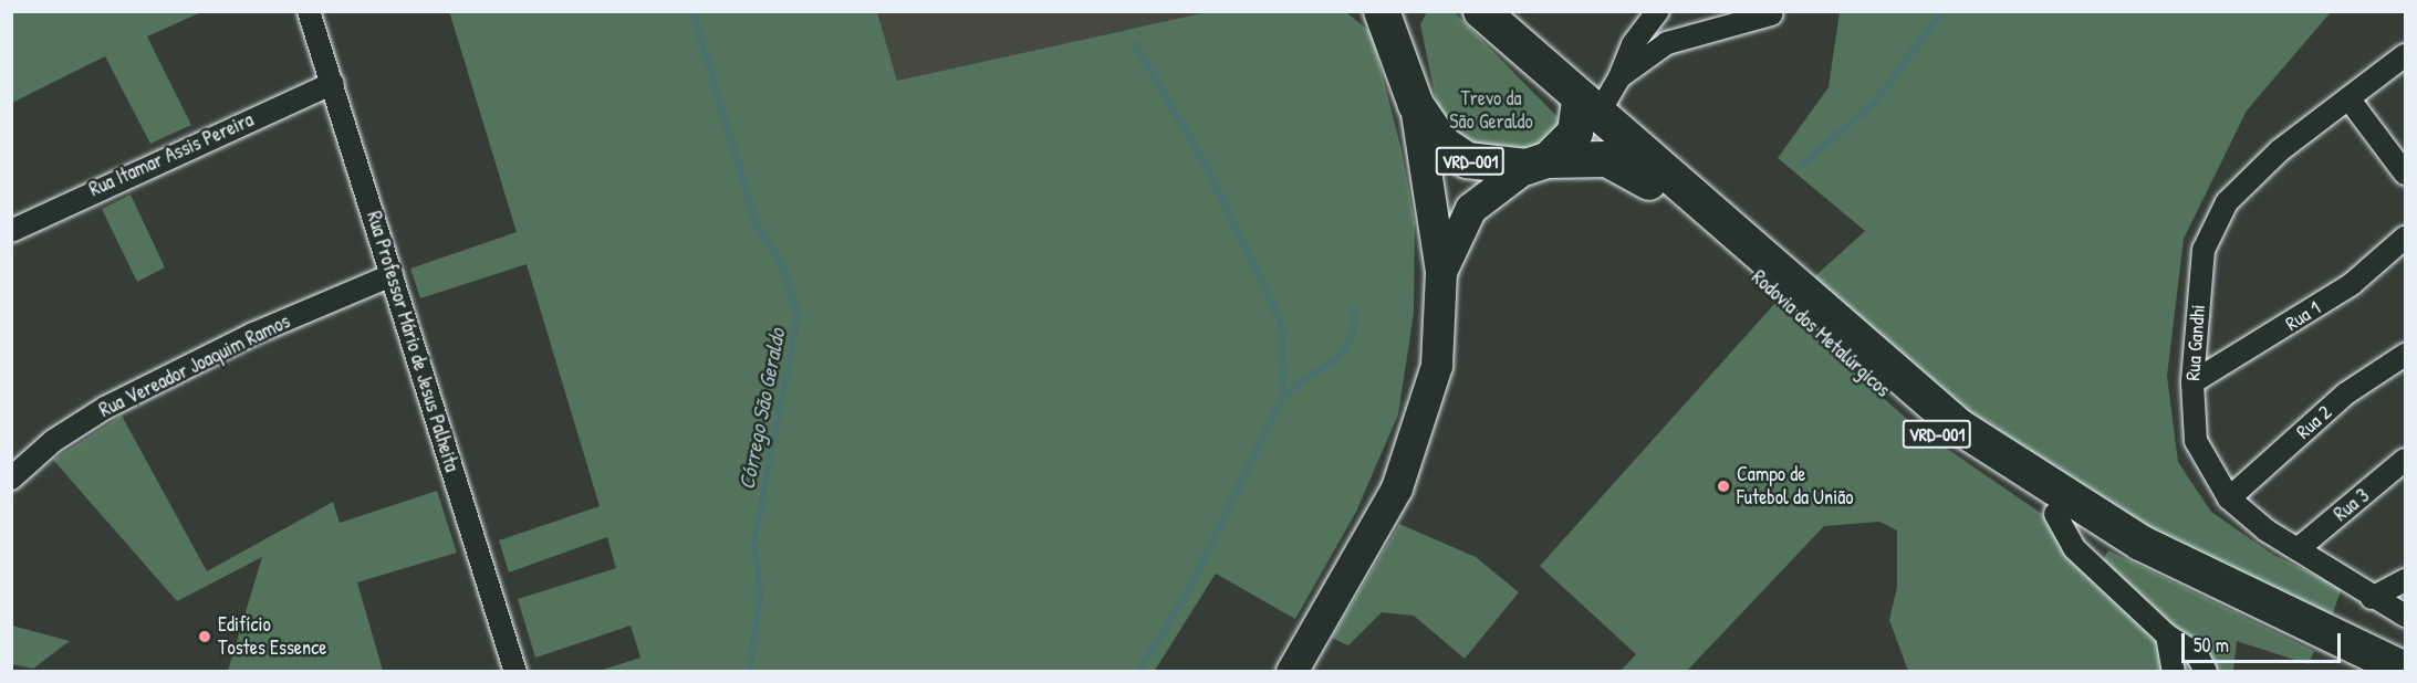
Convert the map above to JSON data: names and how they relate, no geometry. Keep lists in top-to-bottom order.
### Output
{
  "streets": {
    "main road": ["VRD-001", "Rodovia dos Metalúrgicos"],
    "street": [
      "Rua Itamar Assis Pereira",
      "Rua 1",
      "Rua Professor Mário de Jesus Palheita",
      "Rua Gandhi",
      "Rua Vereador Joaquim Ramos",
      "Rua 2",
      "Rua 3"
    ]
  },
  "crossings": [
    ["Rua Itamar Assis Pereira", "Rua Professor Mário de Jesus Palheita"],
    ["VRD-001", "Rodovia dos Metalúrgicos"],
    ["Rua 1", "Rua Gandhi"],
    ["Rua Professor Mário de Jesus Palheita", "Rua Vereador Joaquim Ramos"],
    ["Rua Gandhi", "Rua 2"],
    ["Rua Gandhi", "Rua 3"]
  ],
  "water": ["Córrego São Geraldo"],
  "parks": ["Trevo da São Geraldo"],
  "places": ["Campo de Futebol da União", "Edifício Tostes Essence"],
  "scale_bar": "50 m"
}
